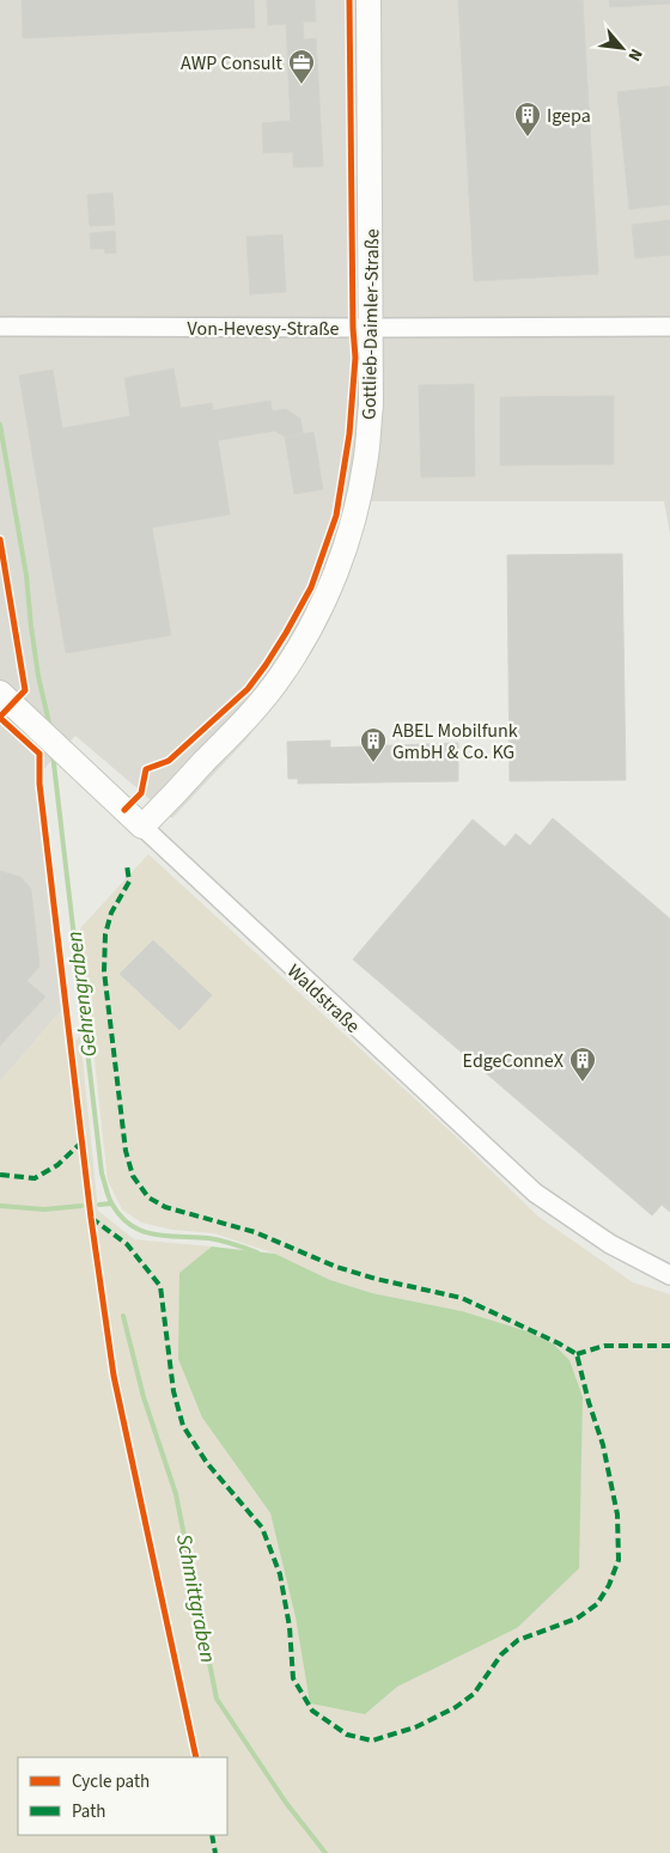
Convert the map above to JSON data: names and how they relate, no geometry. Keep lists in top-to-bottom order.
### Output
{
  "streets": {
    "street": ["Gottlieb-Daimler-Straße", "Von-Hevesy-Straße", "Waldstraße"]
  },
  "crossings": [
    ["Gottlieb-Daimler-Straße", "Von-Hevesy-Straße"],
    ["Gottlieb-Daimler-Straße", "Waldstraße"]
  ],
  "water": ["Gehrengraben", "Schmittgraben"],
  "places": {
    "office": ["AWP Consult"],
    "building": ["Igepa", "ABEL Mobilfunk GmbH & Co. KG", "EdgeConneX"]
  },
  "legend": ["Cycle path", "Path"],
  "north": "bottom right"
}
